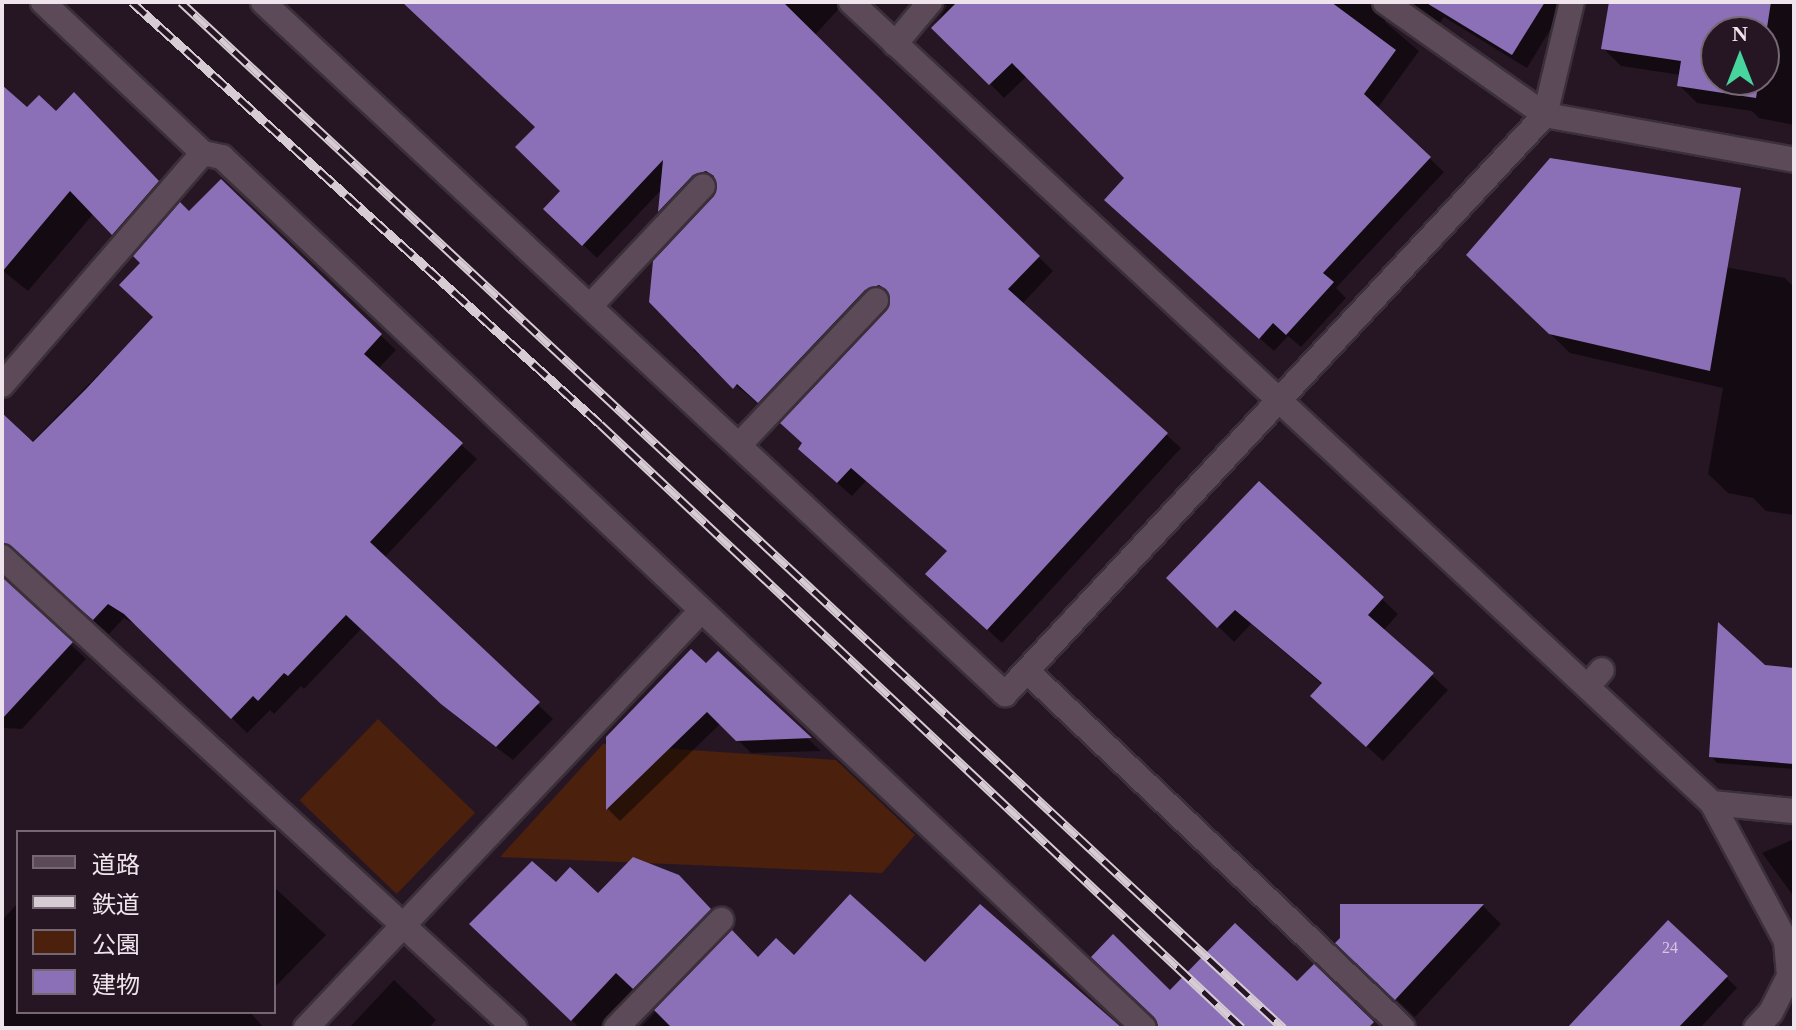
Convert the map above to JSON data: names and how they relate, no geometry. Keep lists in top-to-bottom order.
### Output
{
  "house_numbers": ["24"],
  "legend": [
    "道路",
    "鉄道",
    "公園",
    "建物"
  ],
  "north": "top"
}
